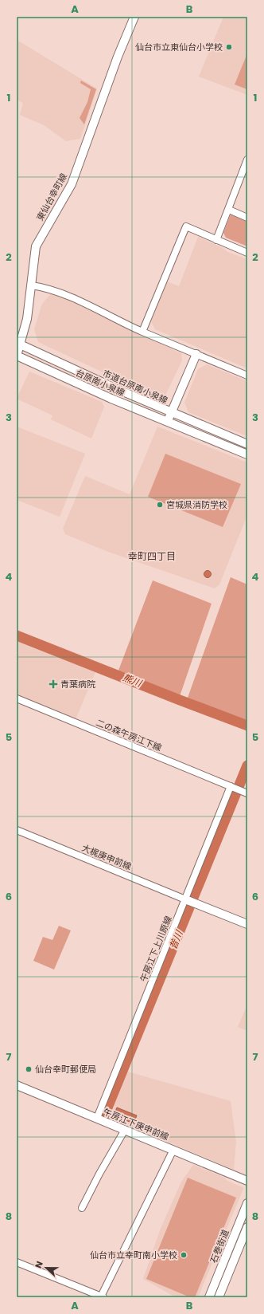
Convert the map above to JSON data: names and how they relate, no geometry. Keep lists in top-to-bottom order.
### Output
{
  "streets": {
    "street": [
      "東仙台幸町線",
      "台原南小泉線",
      "市道台原南小泉線",
      "二の森午房江下線",
      "大梶庚申前線",
      "午房江下上川原線",
      "午房江下庚申前線",
      "石巻街道"
    ]
  },
  "crossings": [
    ["東仙台幸町線", "台原南小泉線"],
    ["東仙台幸町線", "市道台原南小泉線"],
    ["二の森午房江下線", "午房江下上川原線"],
    ["大梶庚申前線", "午房江下上川原線"],
    ["午房江下上川原線", "午房江下庚申前線"]
  ],
  "districts": ["幸町四丁目"],
  "water": ["熊川", "昔川"],
  "places": {
    "other": [
      "仙台市立東仙台小学校",
      "宮城県消防学校",
      "仙台幸町郵便局",
      "仙台市立幸町南小学校"
    ],
    "health": ["青葉病院"]
  },
  "north": "left",
  "grid": {
    "columns": ["A", "B"],
    "rows": [
      "1",
      "2",
      "3",
      "4",
      "5",
      "6",
      "7",
      "8"
    ]
  }
}
